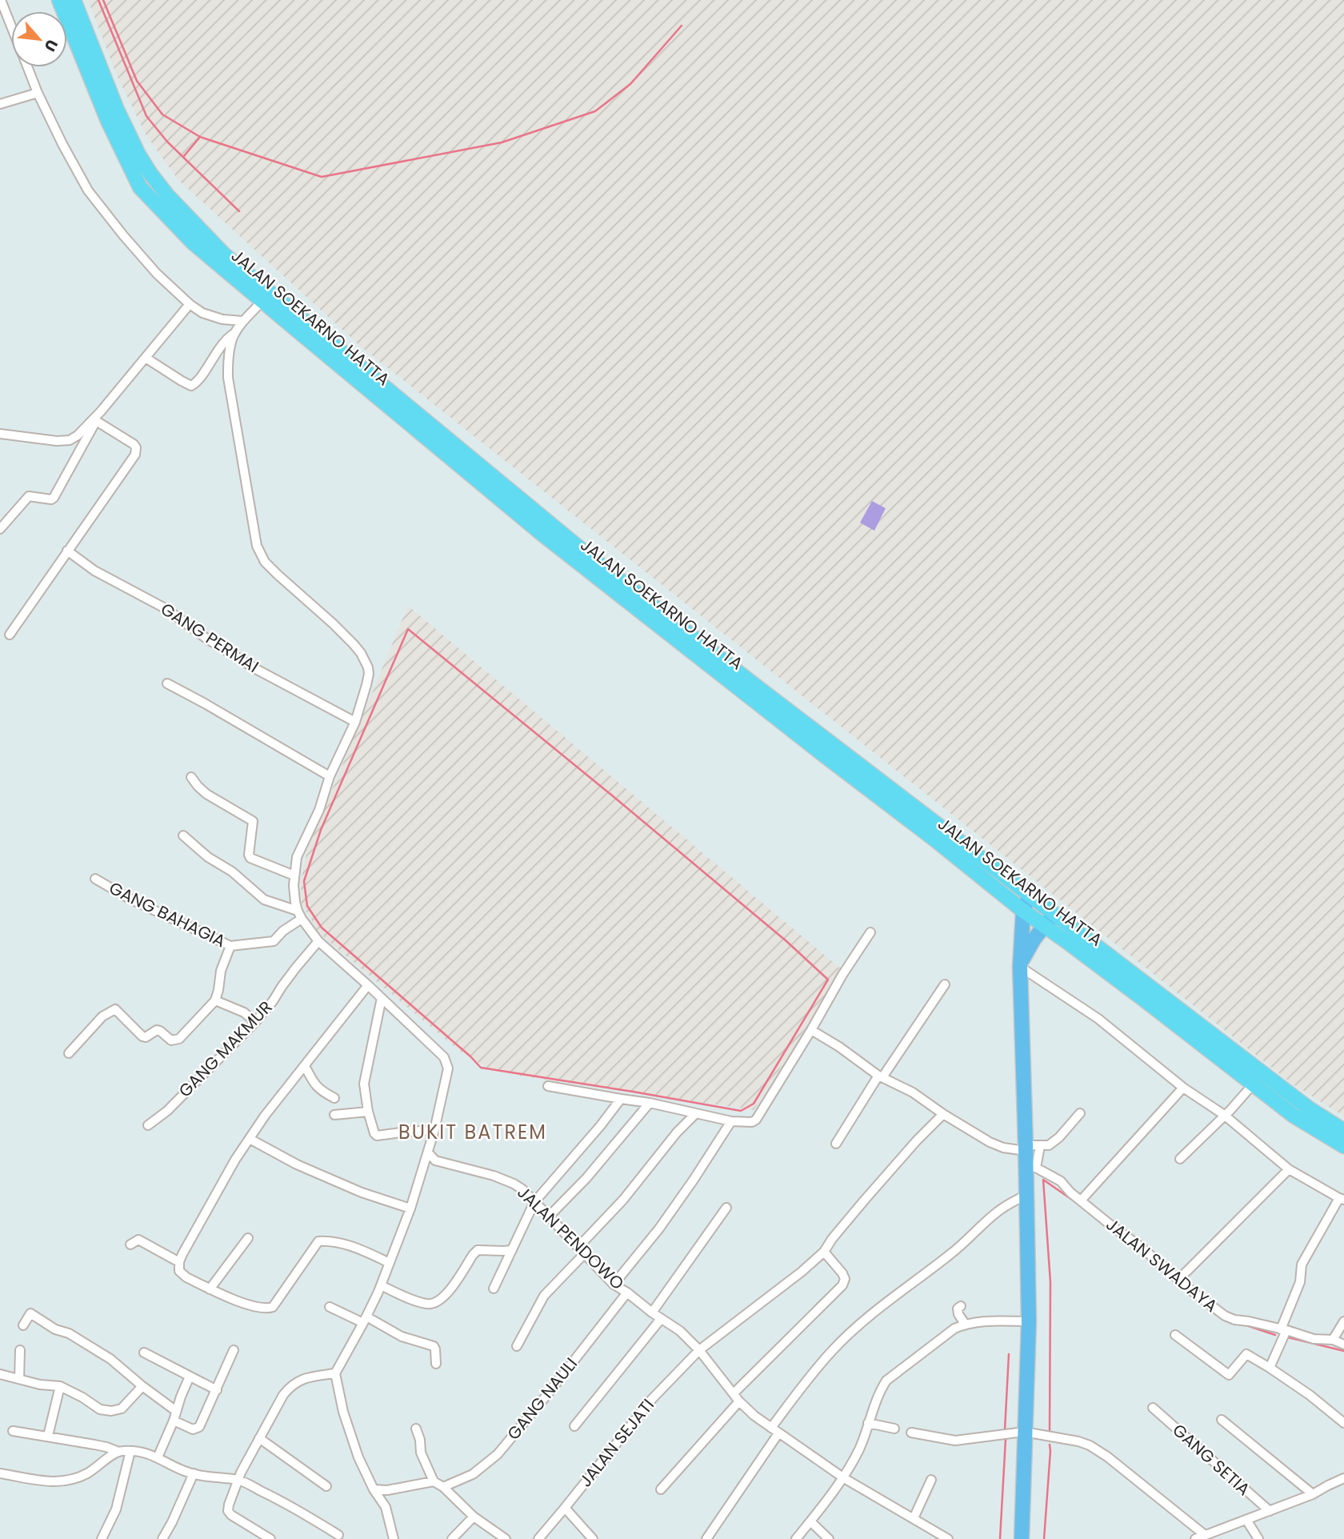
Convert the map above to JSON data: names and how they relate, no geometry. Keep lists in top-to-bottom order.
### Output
{
  "streets": {
    "highway": ["JALAN SOEKARNO HATTA"],
    "street": [
      "GANG PERMAI",
      "GANG BAHAGIA",
      "GANG MAKMUR",
      "JALAN PENDOWO",
      "JALAN SWADAYA",
      "GANG NAULI",
      "JALAN SEJATI",
      "GANG SETIA"
    ]
  },
  "crossings": [
    ["JALAN PENDOWO", "GANG NAULI"],
    ["JALAN PENDOWO", "JALAN SEJATI"]
  ],
  "districts": ["BUKIT BATREM"],
  "north": "bottom right"
}
